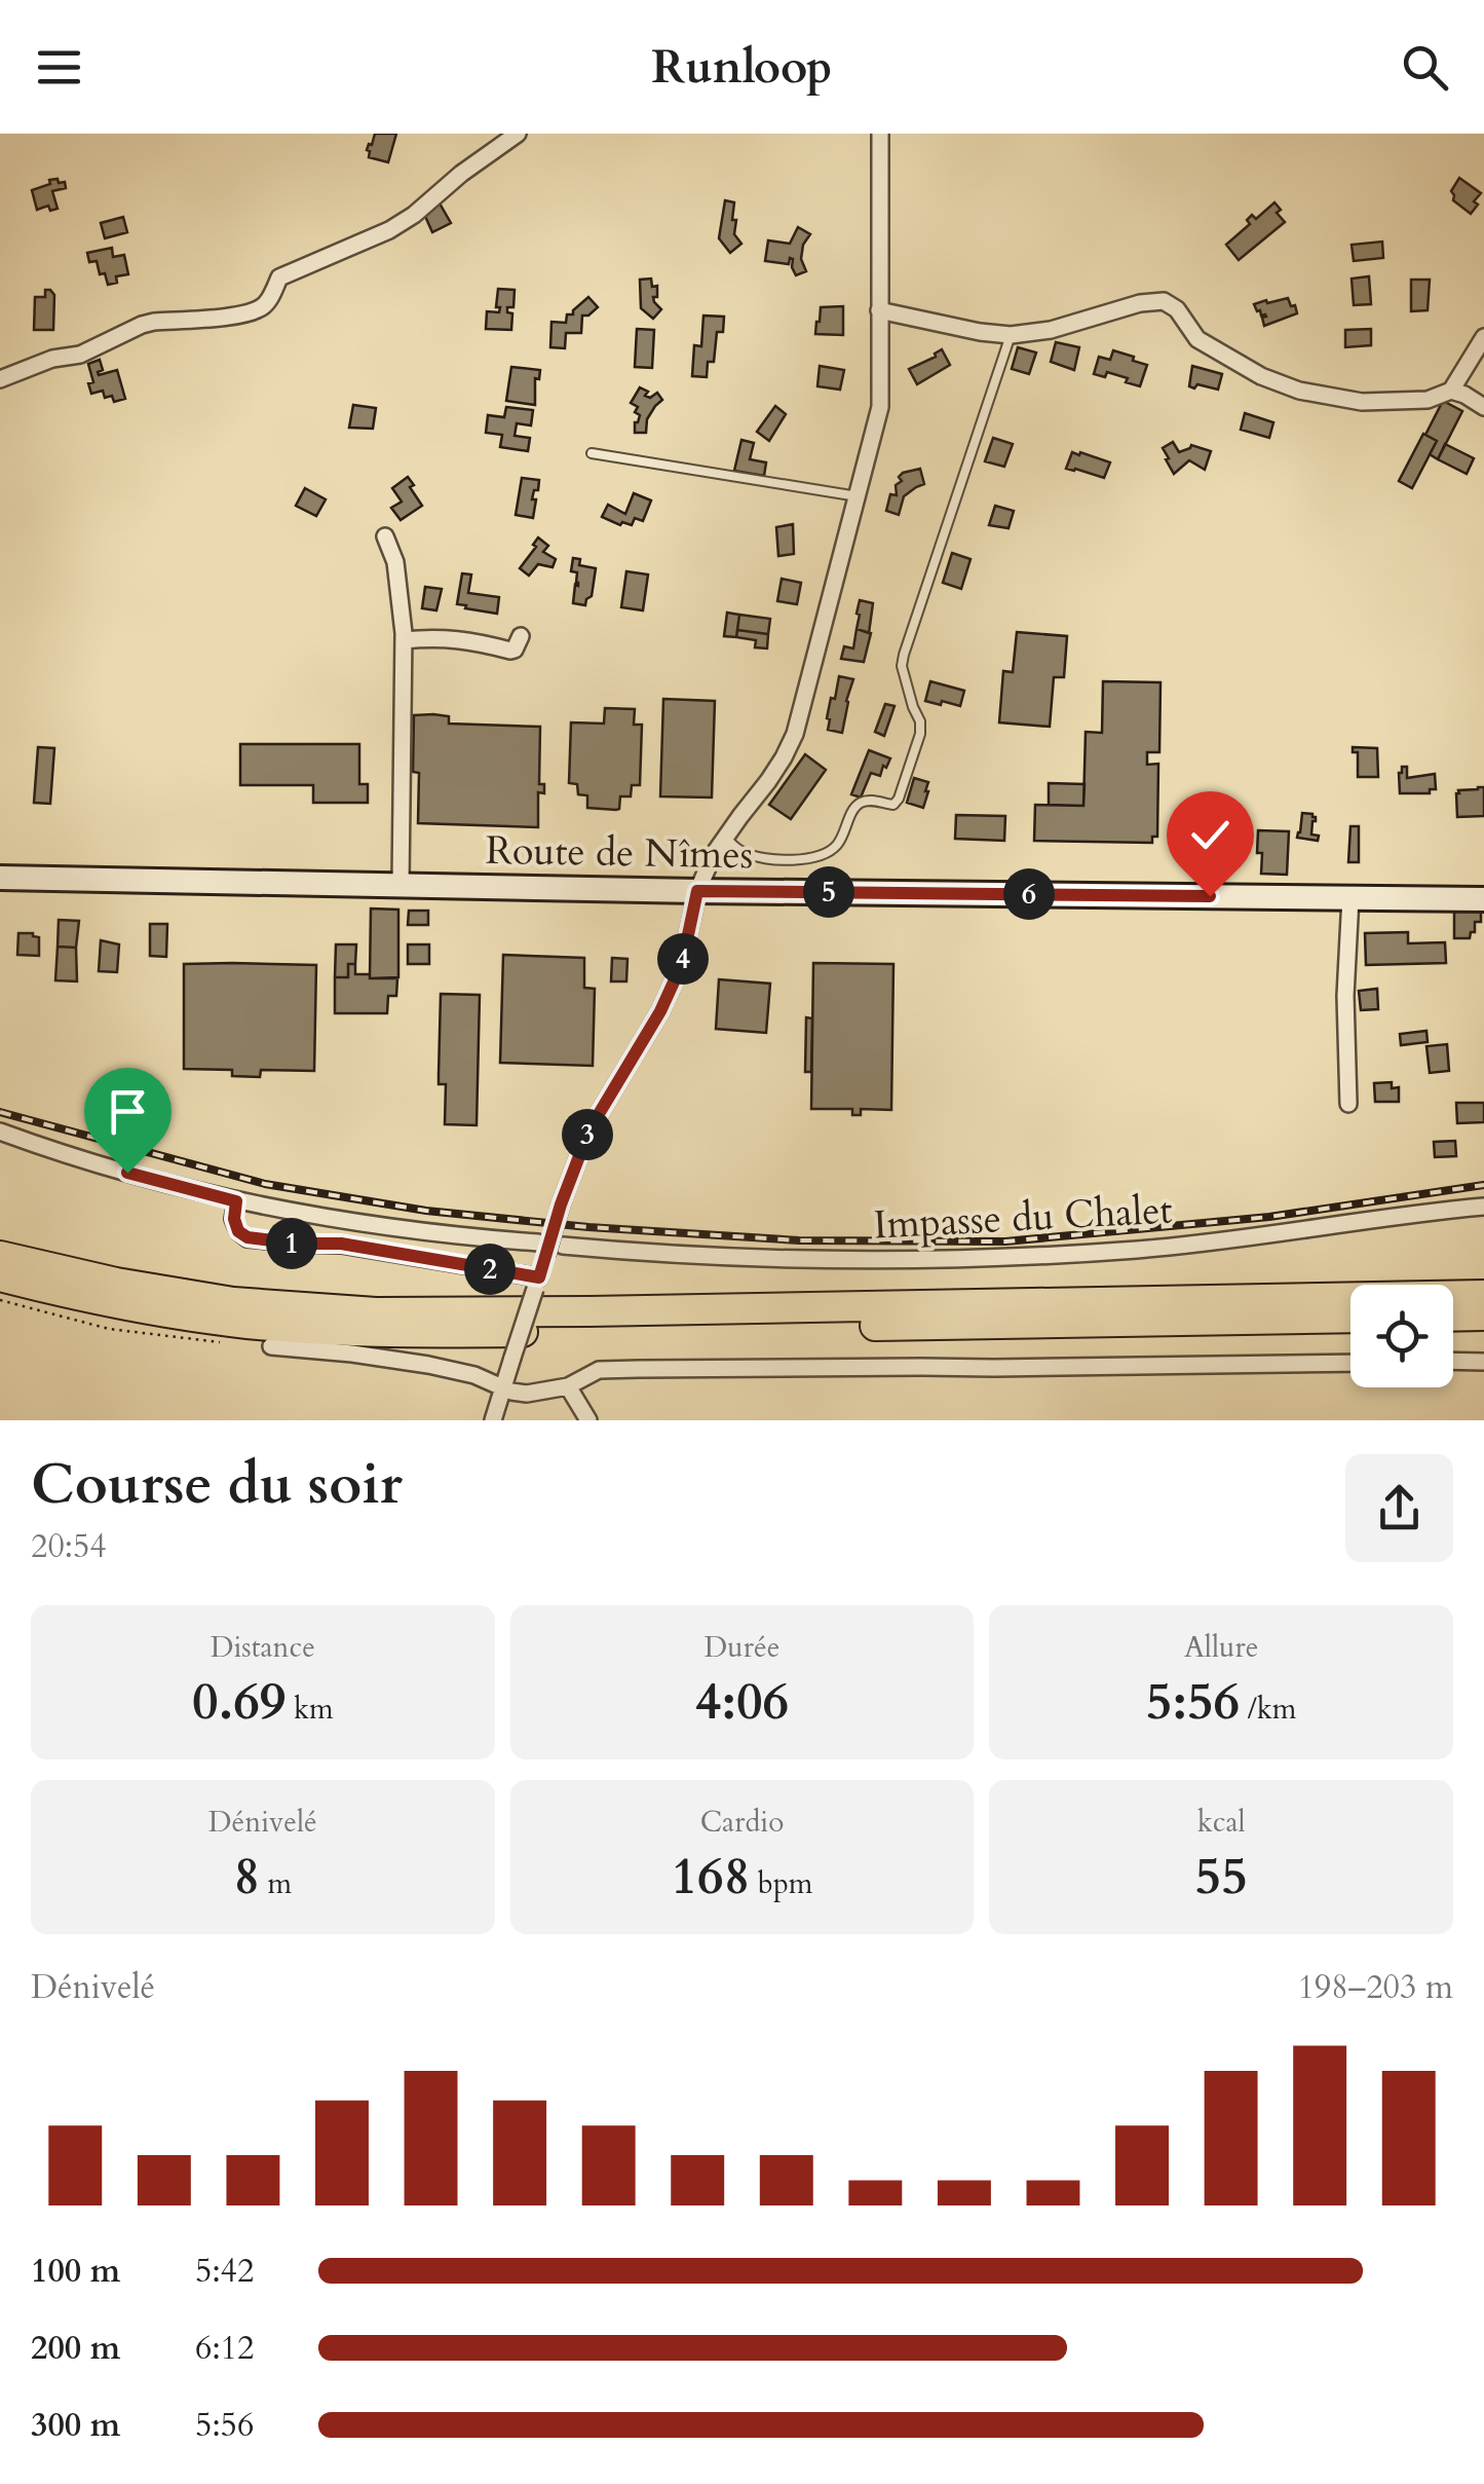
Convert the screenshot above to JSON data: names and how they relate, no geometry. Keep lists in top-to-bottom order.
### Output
{
  "streets": {
    "main road": ["Route de Nîmes"],
    "street": ["Impasse du Chalet"]
  },
  "page": {
    "header": "Runloop",
    "pins": [
      "5",
      "6",
      "4",
      "3",
      "1",
      "2"
    ],
    "heading": ["Course du soir", "20:54"],
    "stats": [
      ["Distance", "0.69 km"],
      ["Durée", "4:06"],
      ["Allure", "5:56 /km"],
      ["Dénivelé", "8 m"],
      ["Cardio", "168 bpm"],
      ["kcal", "55"]
    ],
    "chart": ["Dénivelé", "198–203 m"],
    "list": [
      {
        "name": "100 m",
        "note": "5:42"
      },
      {
        "name": "200 m",
        "note": "6:12"
      },
      {
        "name": "300 m",
        "note": "5:56"
      }
    ]
  }
}
